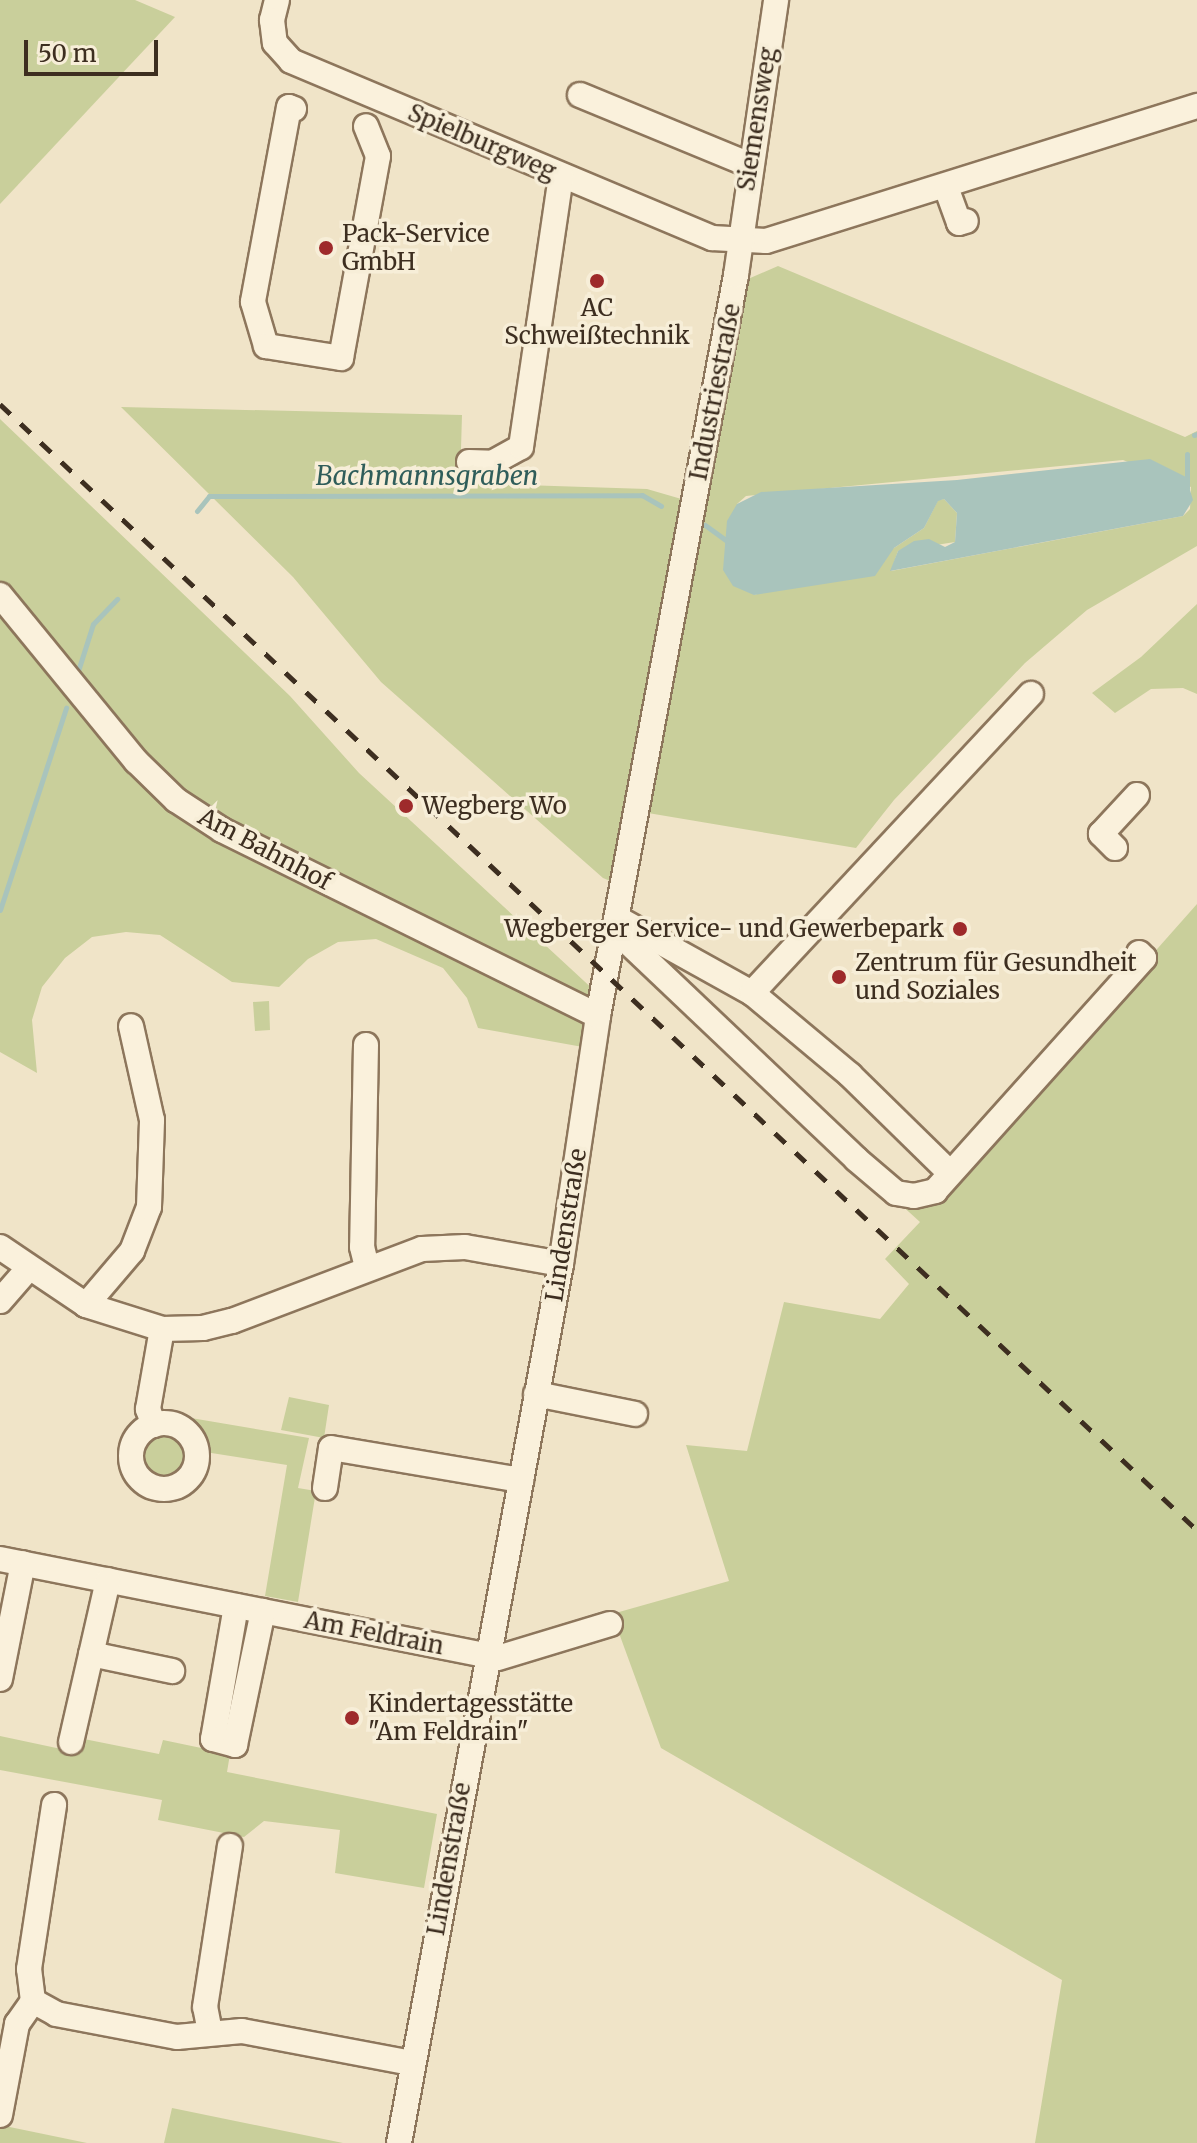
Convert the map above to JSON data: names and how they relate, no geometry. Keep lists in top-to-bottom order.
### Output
{
  "streets": {
    "street": [
      "Siemensweg",
      "Spielburgweg",
      "Industriestraße",
      "Am Bahnhof",
      "Lindenstraße",
      "Am Feldrain"
    ]
  },
  "crossings": [
    ["Siemensweg", "Spielburgweg"],
    ["Siemensweg", "Industriestraße"],
    ["Spielburgweg", "Industriestraße"],
    ["Industriestraße", "Am Bahnhof"],
    ["Industriestraße", "Lindenstraße"],
    ["Am Bahnhof", "Lindenstraße"],
    ["Lindenstraße", "Am Feldrain"]
  ],
  "water": ["Bachmannsgraben"],
  "places": [
    "Pack-Service GmbH",
    "AC Schweißtechnik",
    "Wegberg Wo",
    "Wegberger Service- und Gewerbepark",
    "Zentrum für Gesundheit und Soziales",
    "Kindertagesstätte \"Am Feldrain\""
  ],
  "scale_bar": "50 m"
}
